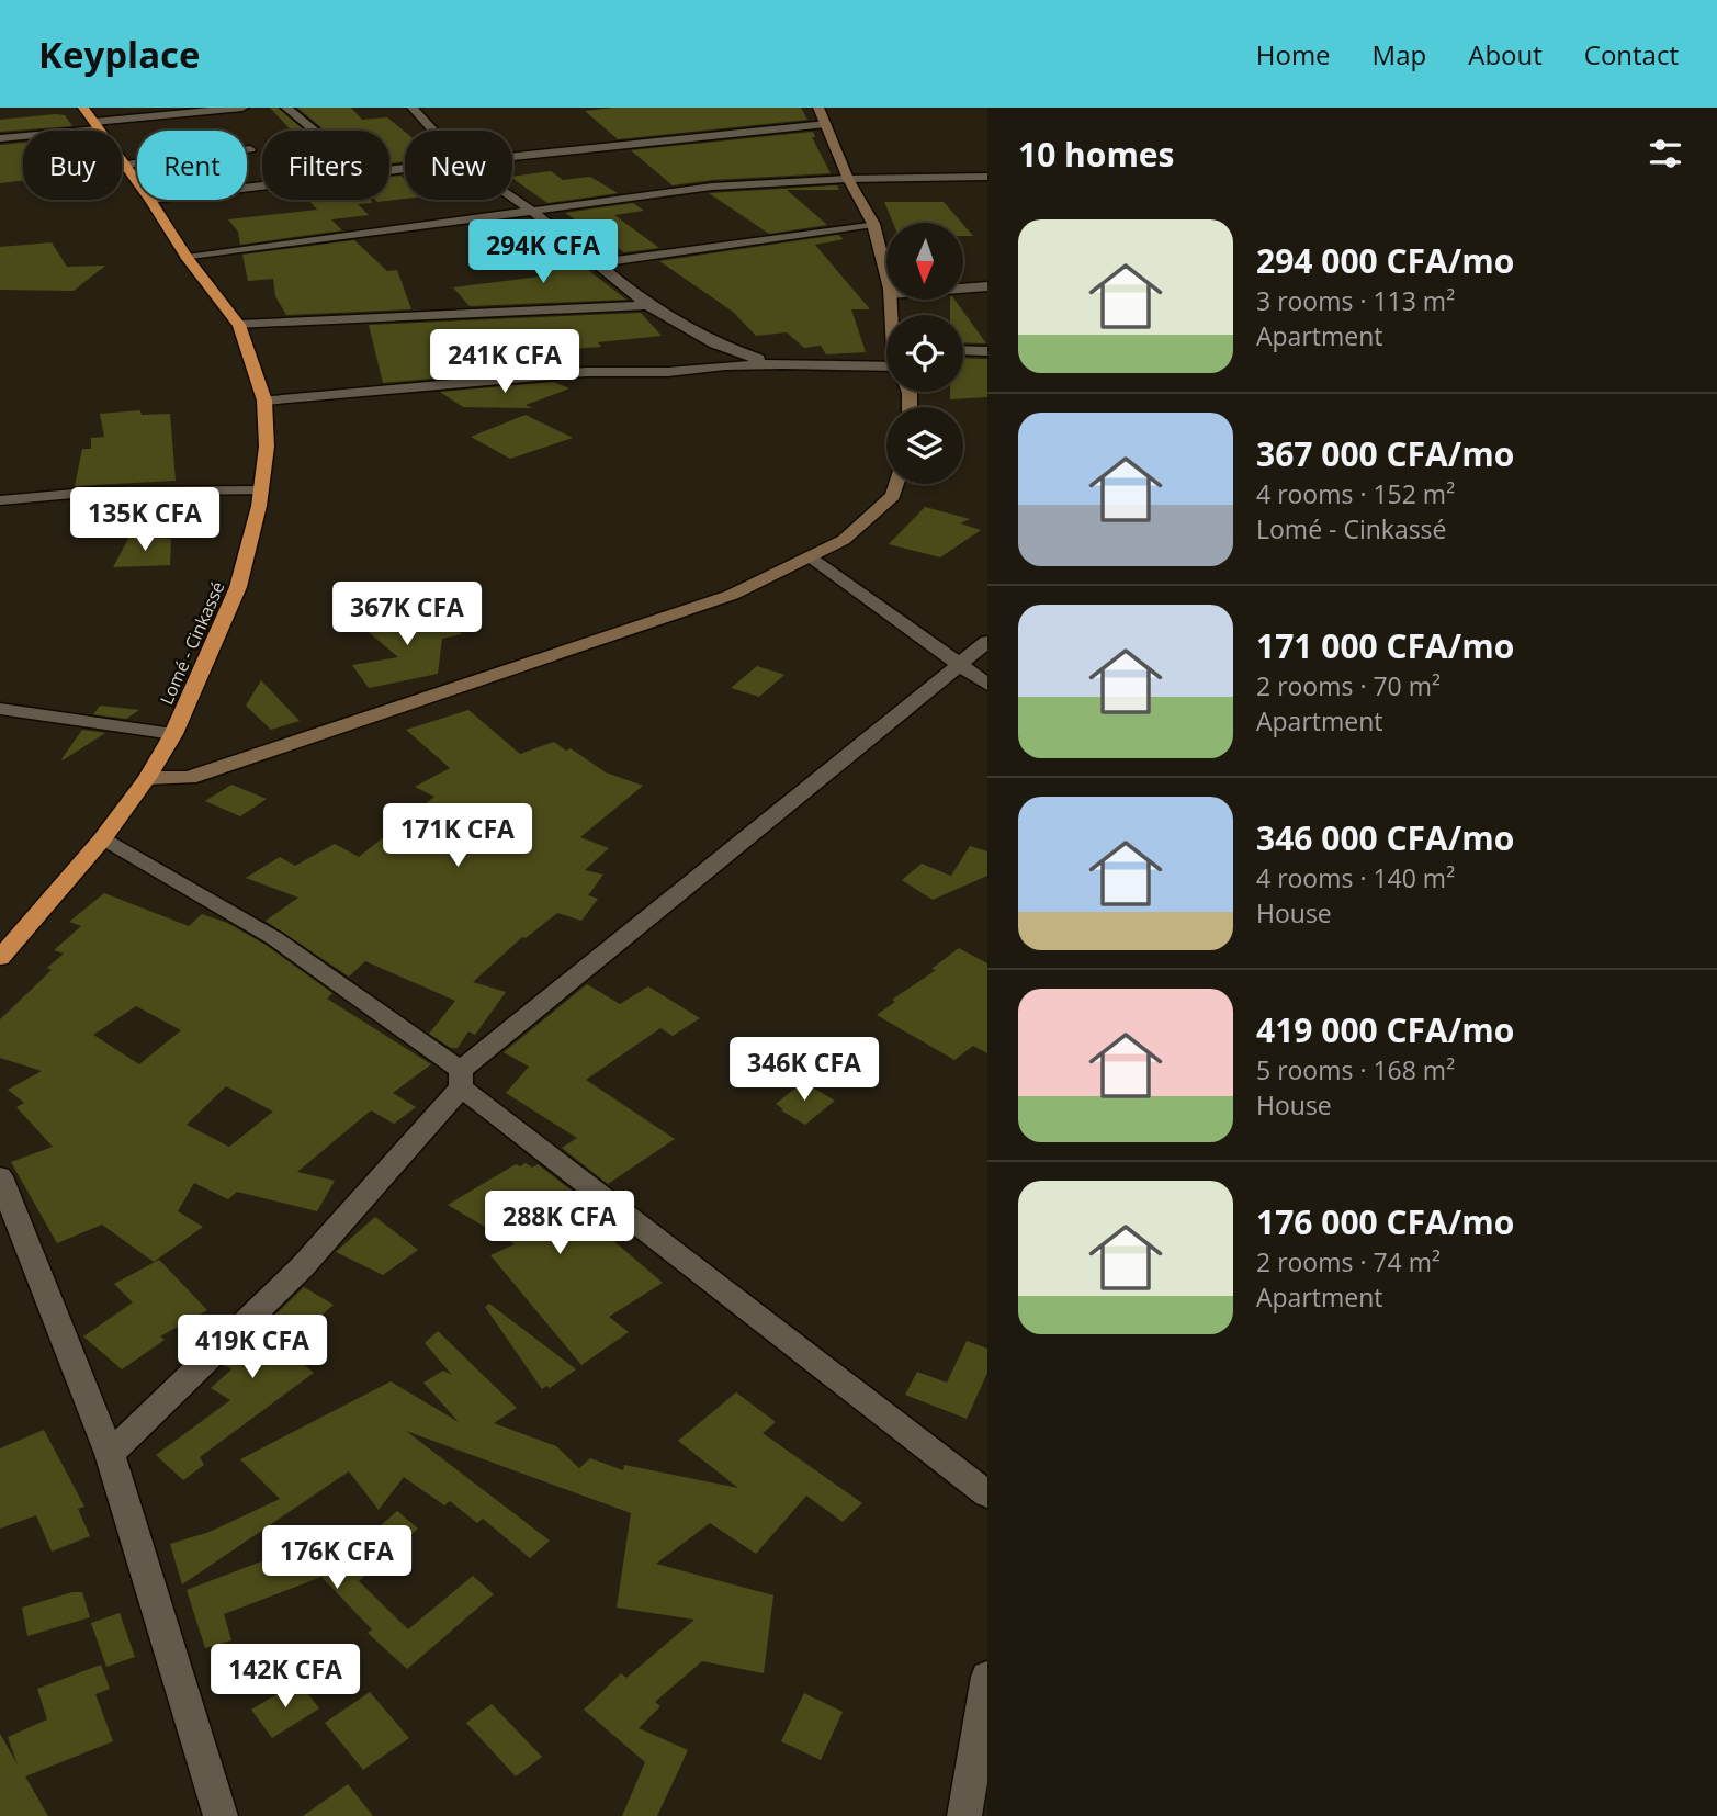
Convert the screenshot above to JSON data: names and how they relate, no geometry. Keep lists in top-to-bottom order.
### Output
{
  "streets": {
    "highway": ["Lomé - Cinkassé"]
  },
  "north": "bottom",
  "page": {
    "header": "Keyplace",
    "nav": [
      "Home",
      "Map",
      "About",
      "Contact"
    ],
    "heading": "10 homes",
    "chip": [
      "Buy",
      "Rent",
      "Filters",
      "New"
    ],
    "list": [
      {
        "name": "294 000 CFA/mo",
        "note": "3 rooms · 113 m² · Apartment"
      },
      {
        "name": "367 000 CFA/mo",
        "note": "4 rooms · 152 m² · Lomé - Cinkassé"
      },
      {
        "name": "171 000 CFA/mo",
        "note": "2 rooms · 70 m² · Apartment"
      },
      {
        "name": "346 000 CFA/mo",
        "note": "4 rooms · 140 m² · House"
      },
      {
        "name": "419 000 CFA/mo",
        "note": "5 rooms · 168 m² · House"
      },
      {
        "name": "176 000 CFA/mo",
        "note": "2 rooms · 74 m² · Apartment"
      }
    ],
    "price": [
      "294K CFA",
      "241K CFA",
      "135K CFA",
      "367K CFA",
      "171K CFA",
      "346K CFA",
      "288K CFA",
      "419K CFA",
      "176K CFA",
      "142K CFA"
    ]
  }
}
